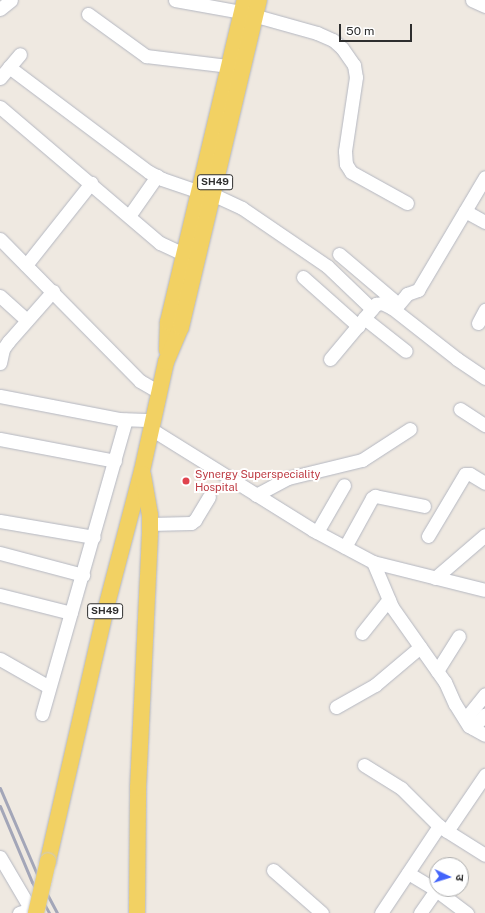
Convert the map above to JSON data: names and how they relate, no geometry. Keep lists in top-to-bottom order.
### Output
{
  "streets": {
    "main road": ["SH49"]
  },
  "places": ["Synergy Superspeciality Hospital"],
  "scale_bar": "50 m",
  "north": "right"
}
